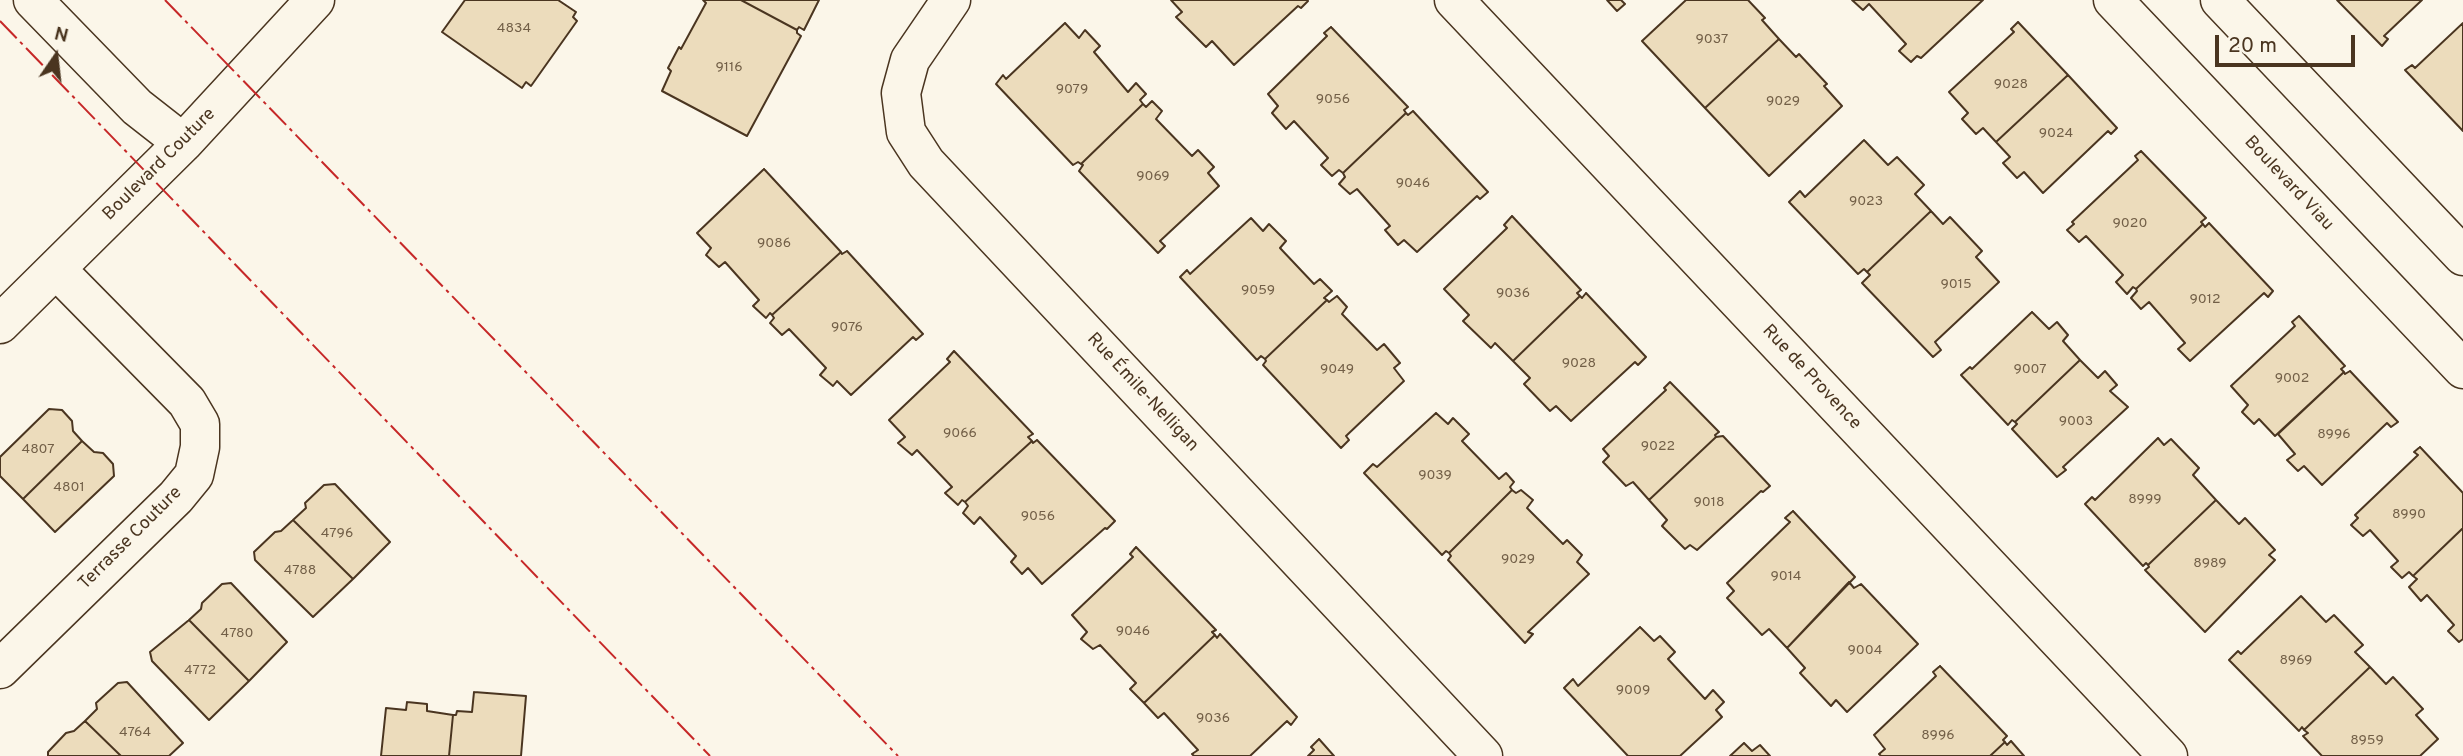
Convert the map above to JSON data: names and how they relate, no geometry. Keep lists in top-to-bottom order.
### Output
{
  "streets": {
    "street": [
      "Boulevard Couture",
      "Boulevard Viau",
      "Rue de Provence",
      "Rue Émile-Nelligan",
      "Terrasse Couture"
    ]
  },
  "crossings": [
    ["Boulevard Couture", "Terrasse Couture"]
  ],
  "house_numbers": [
    "4834",
    "9037",
    "9116",
    "9028",
    "9079",
    "9056",
    "9029",
    "9024",
    "9069",
    "9046",
    "9023",
    "9020",
    "9086",
    "9015",
    "9059",
    "9036",
    "9012",
    "9076",
    "9028",
    "9049",
    "9007",
    "9002",
    "9003",
    "9066",
    "8996",
    "9022",
    "4807",
    "9039",
    "4801",
    "8999",
    "9018",
    "8990",
    "9056",
    "4796",
    "9029",
    "8989",
    "4788",
    "9014",
    "9046",
    "4780",
    "9004",
    "8969",
    "4772",
    "9009",
    "9036",
    "4764",
    "8996",
    "8959"
  ],
  "scale_bar": "20 m",
  "north": "top"
}
